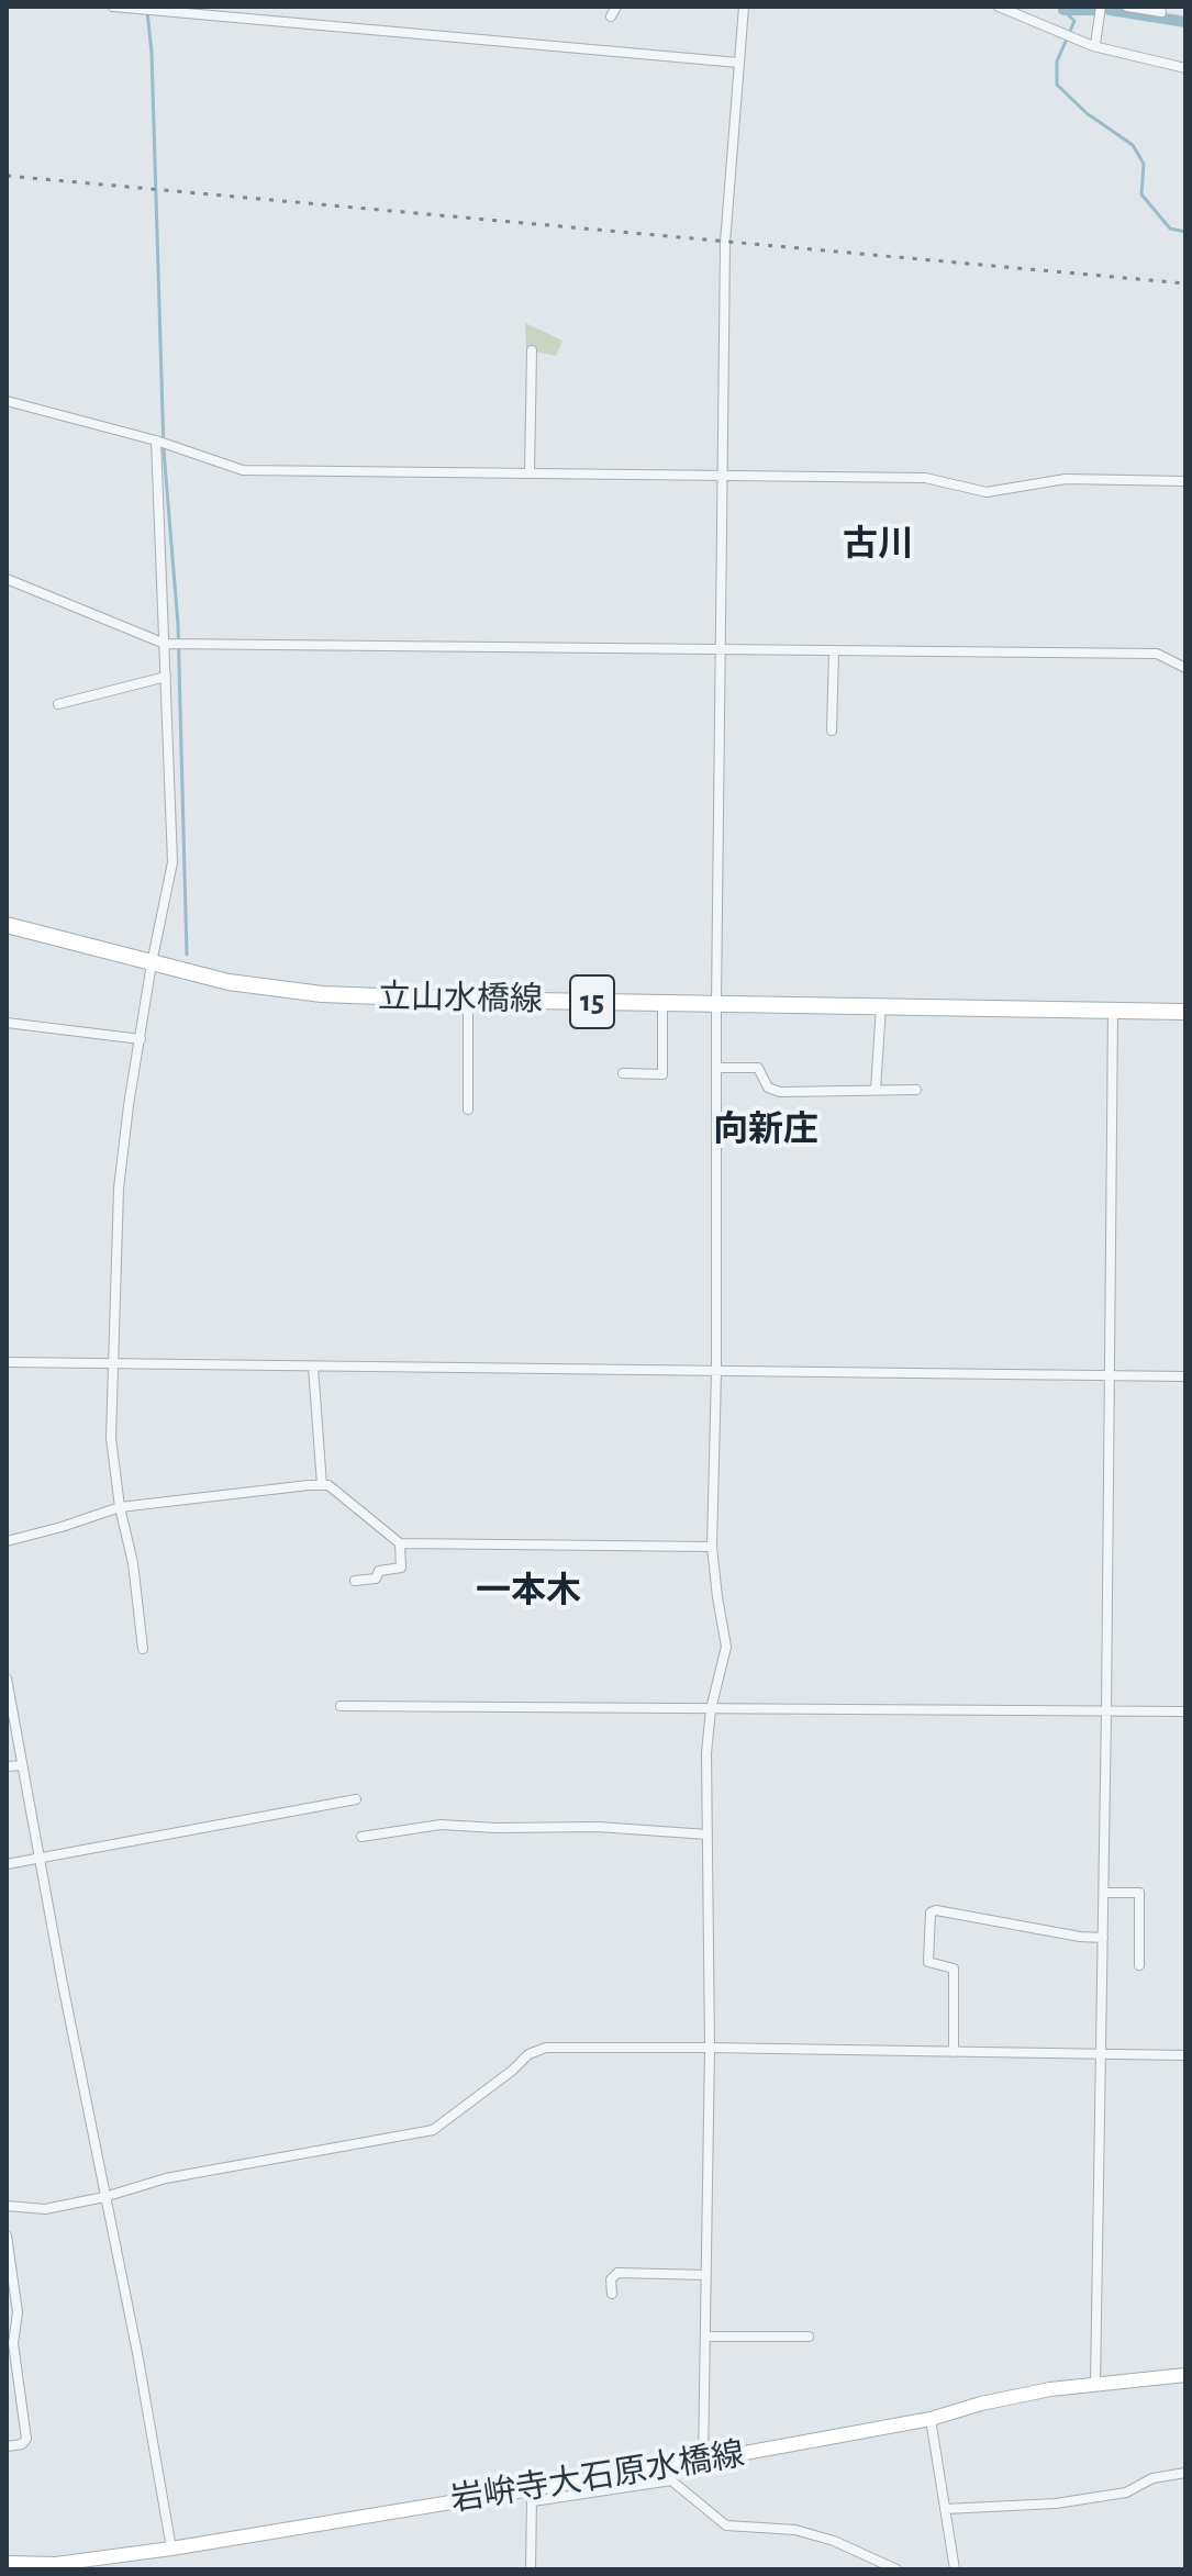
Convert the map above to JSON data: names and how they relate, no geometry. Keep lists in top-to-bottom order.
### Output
{
  "streets": {
    "main road": ["立山水橋線", "15", "岩峅寺大石原水橋線"]
  },
  "districts": ["古川", "向新庄", "一本木"]
}
